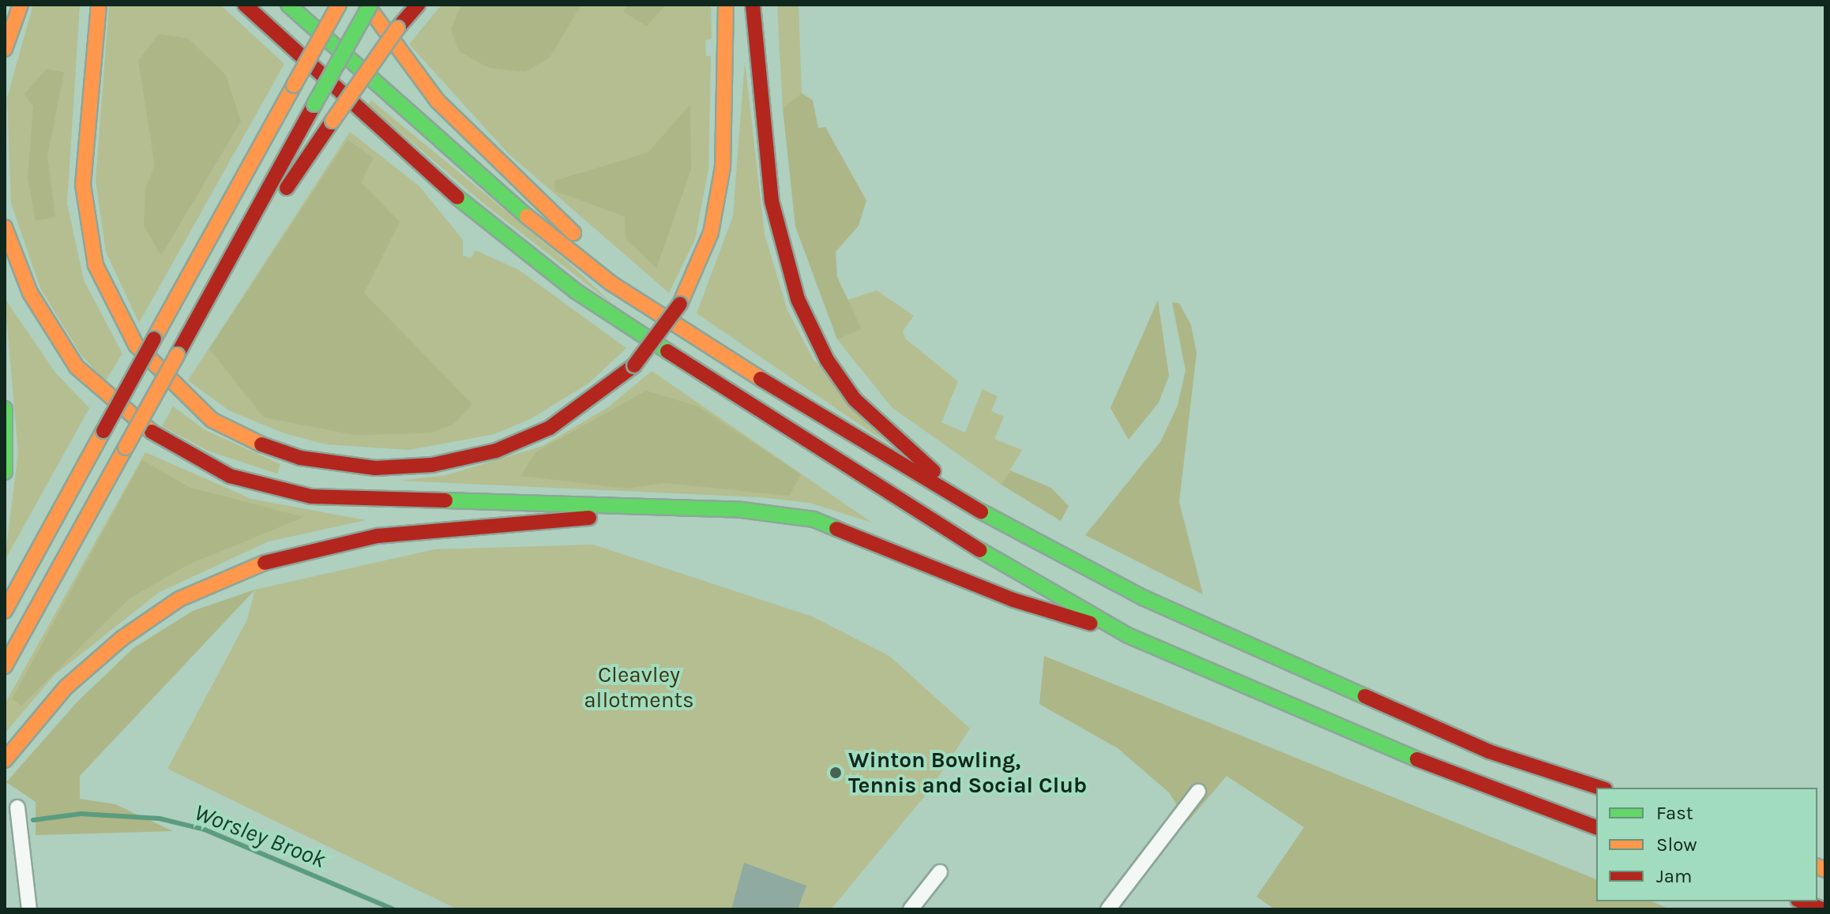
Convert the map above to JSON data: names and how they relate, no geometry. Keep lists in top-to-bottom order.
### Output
{
  "water": ["Worsley Brook"],
  "parks": ["Cleavley allotments"],
  "places": ["Winton Bowling, Tennis and Social Club"],
  "legend": ["Fast", "Slow", "Jam"]
}
